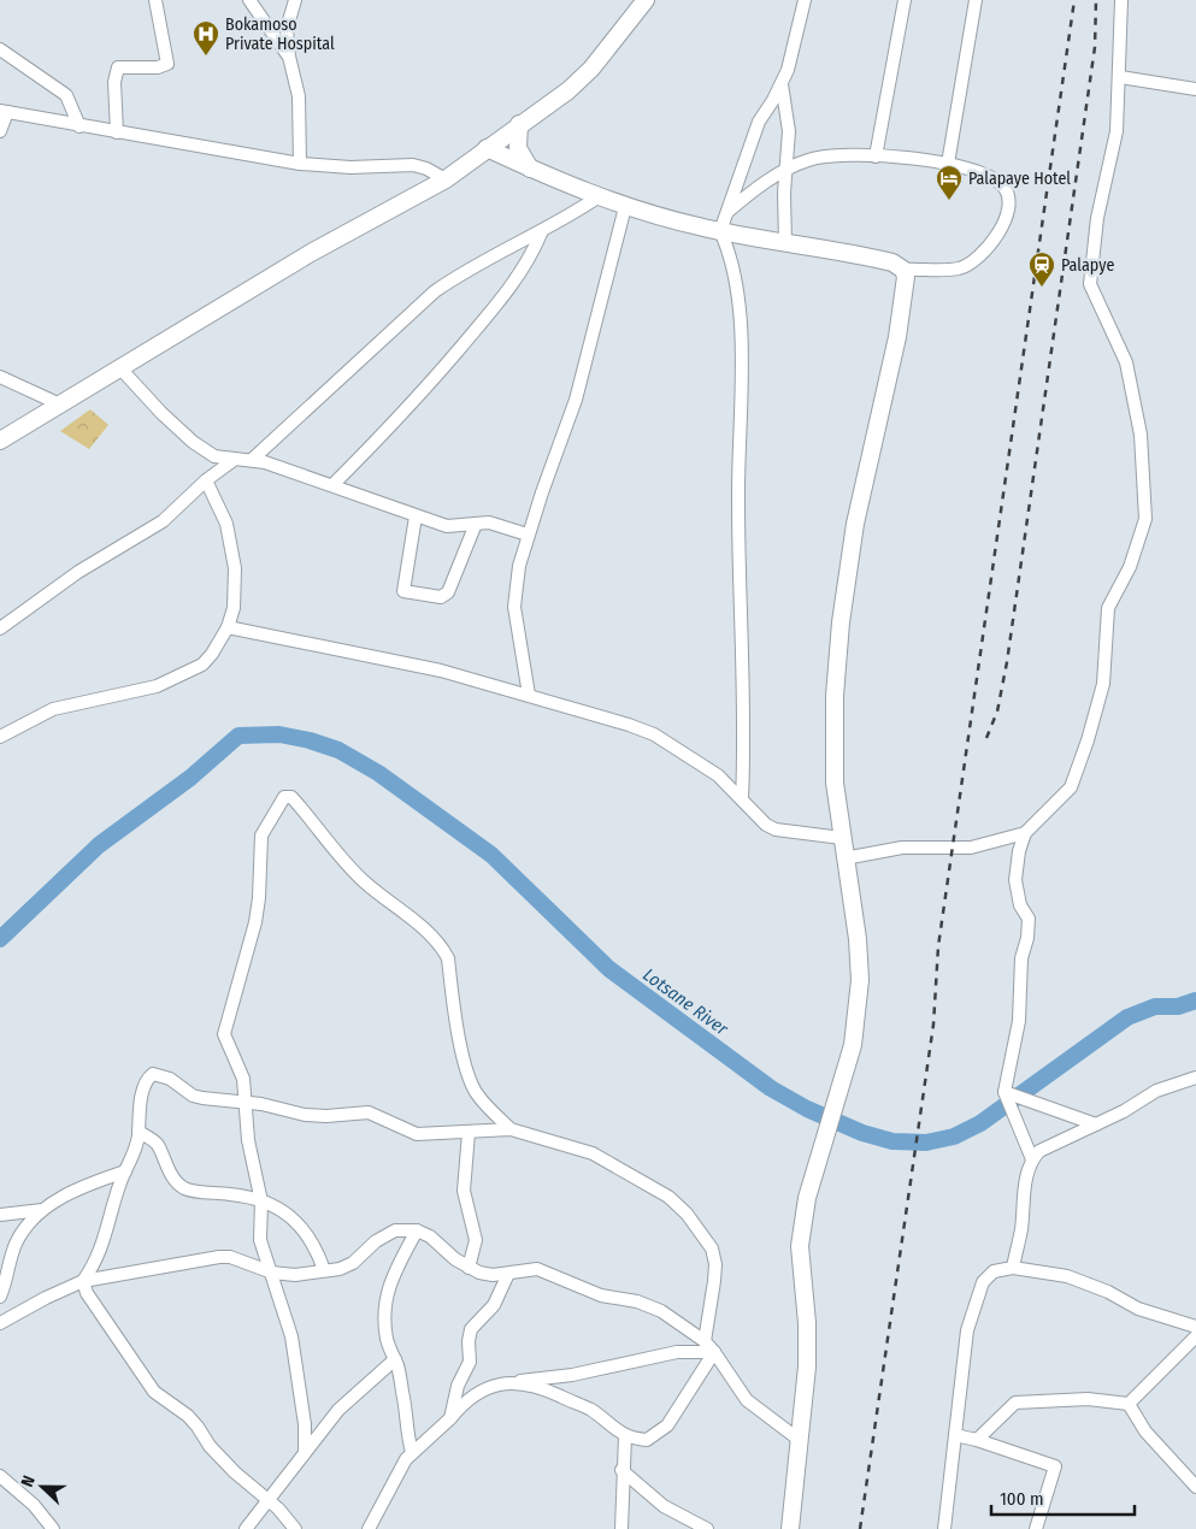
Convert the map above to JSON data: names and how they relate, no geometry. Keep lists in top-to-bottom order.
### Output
{
  "water": ["Lotsane River"],
  "places": {
    "hospital": ["Bokamoso Private Hospital"],
    "hotel": ["Palapaye Hotel"],
    "station": ["Palapye"]
  },
  "scale_bar": "100 m",
  "north": "left"
}
